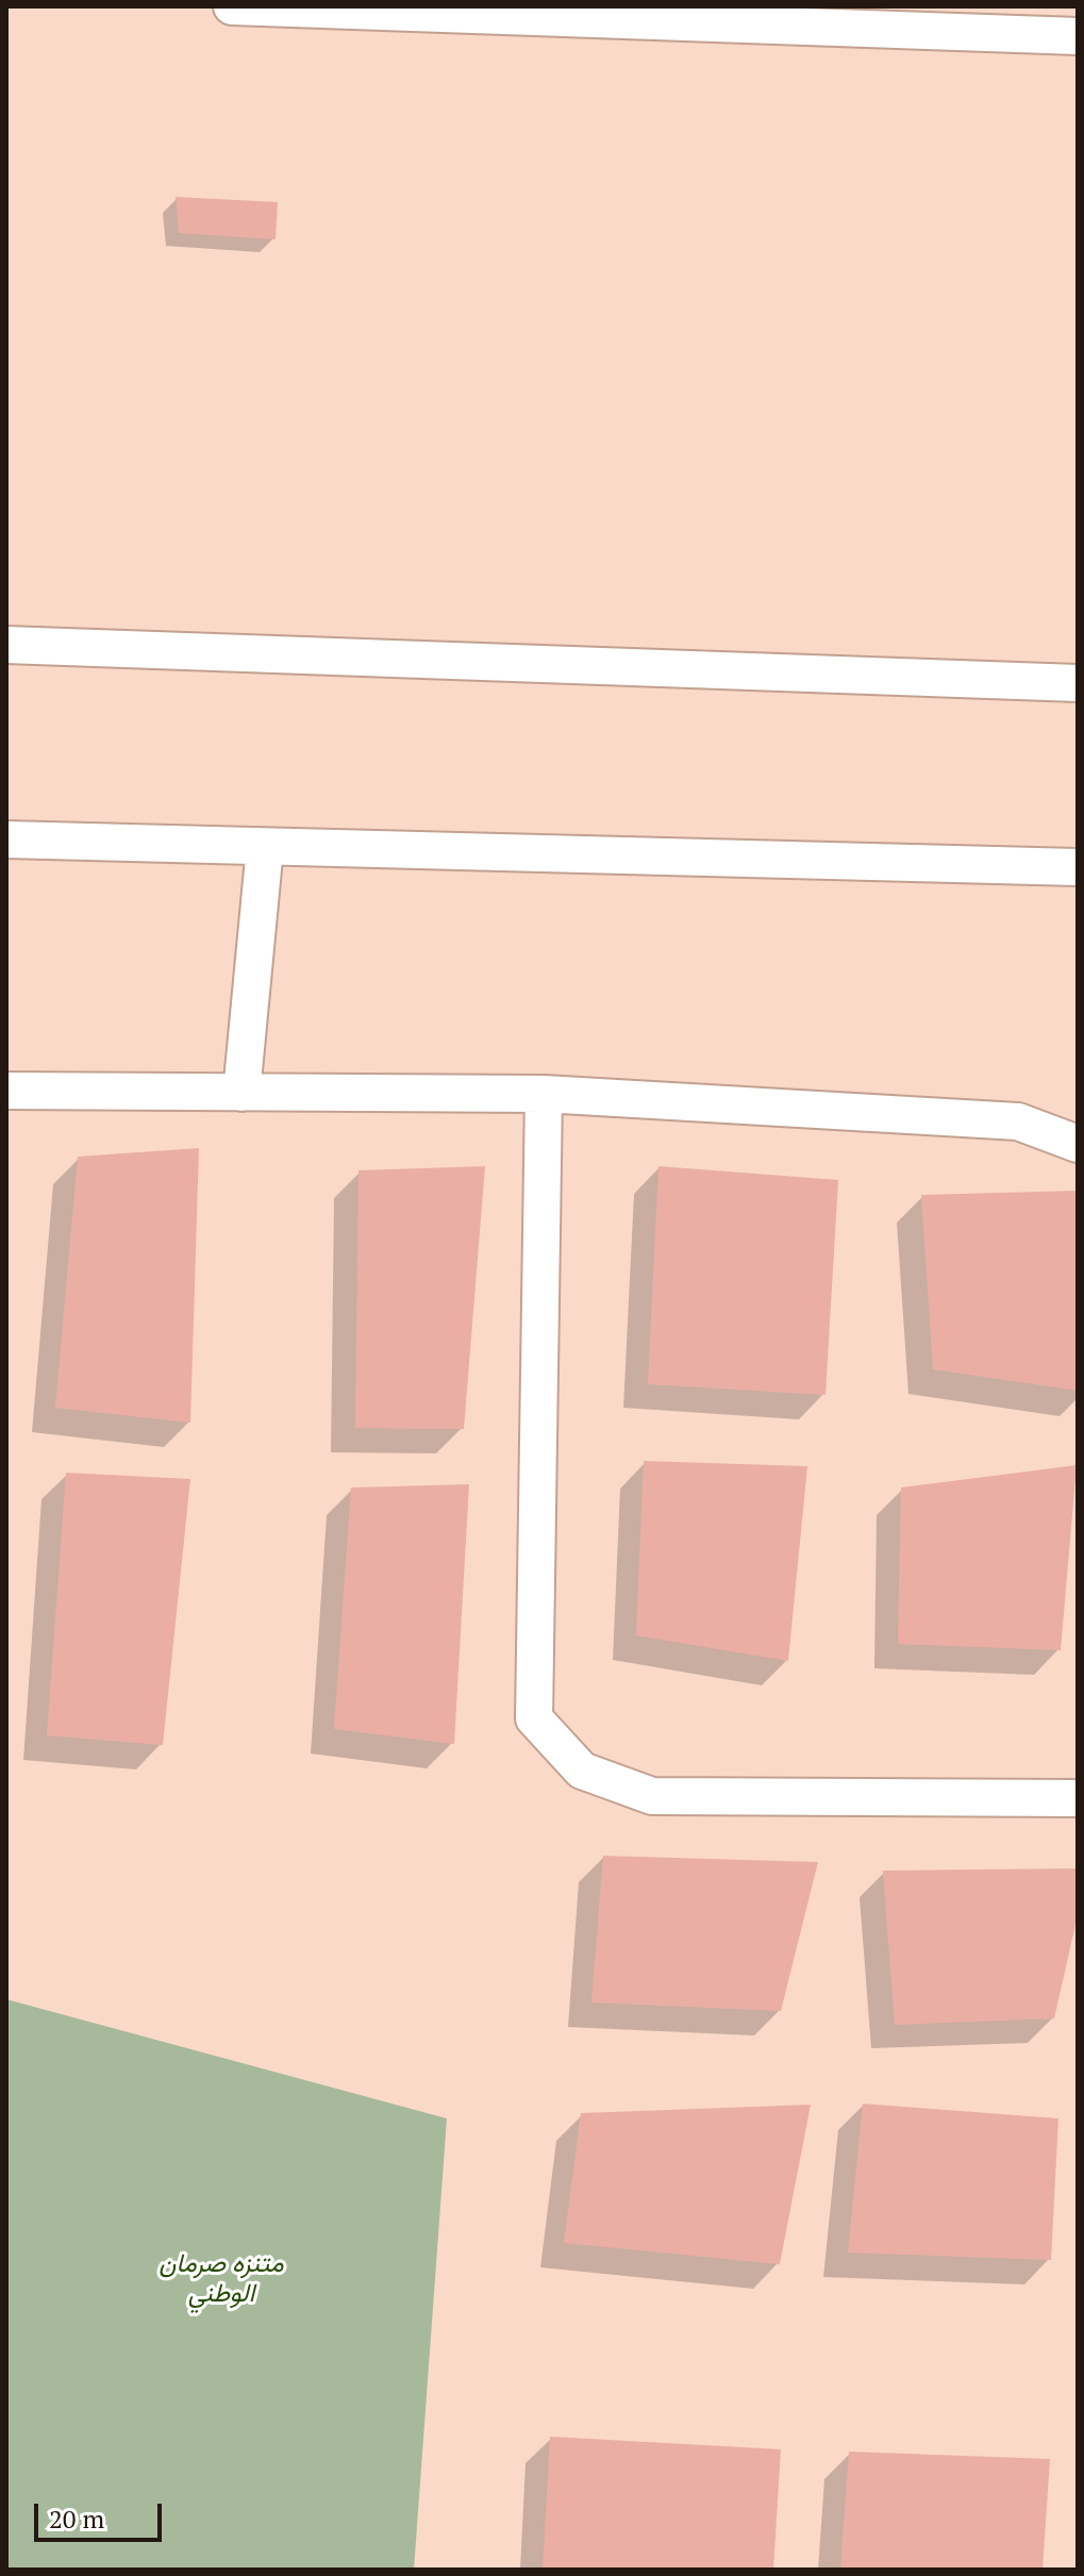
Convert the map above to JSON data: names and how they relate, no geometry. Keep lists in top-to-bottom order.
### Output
{
  "parks": ["متنزه صرمان الوطني"],
  "scale_bar": "20 m"
}
